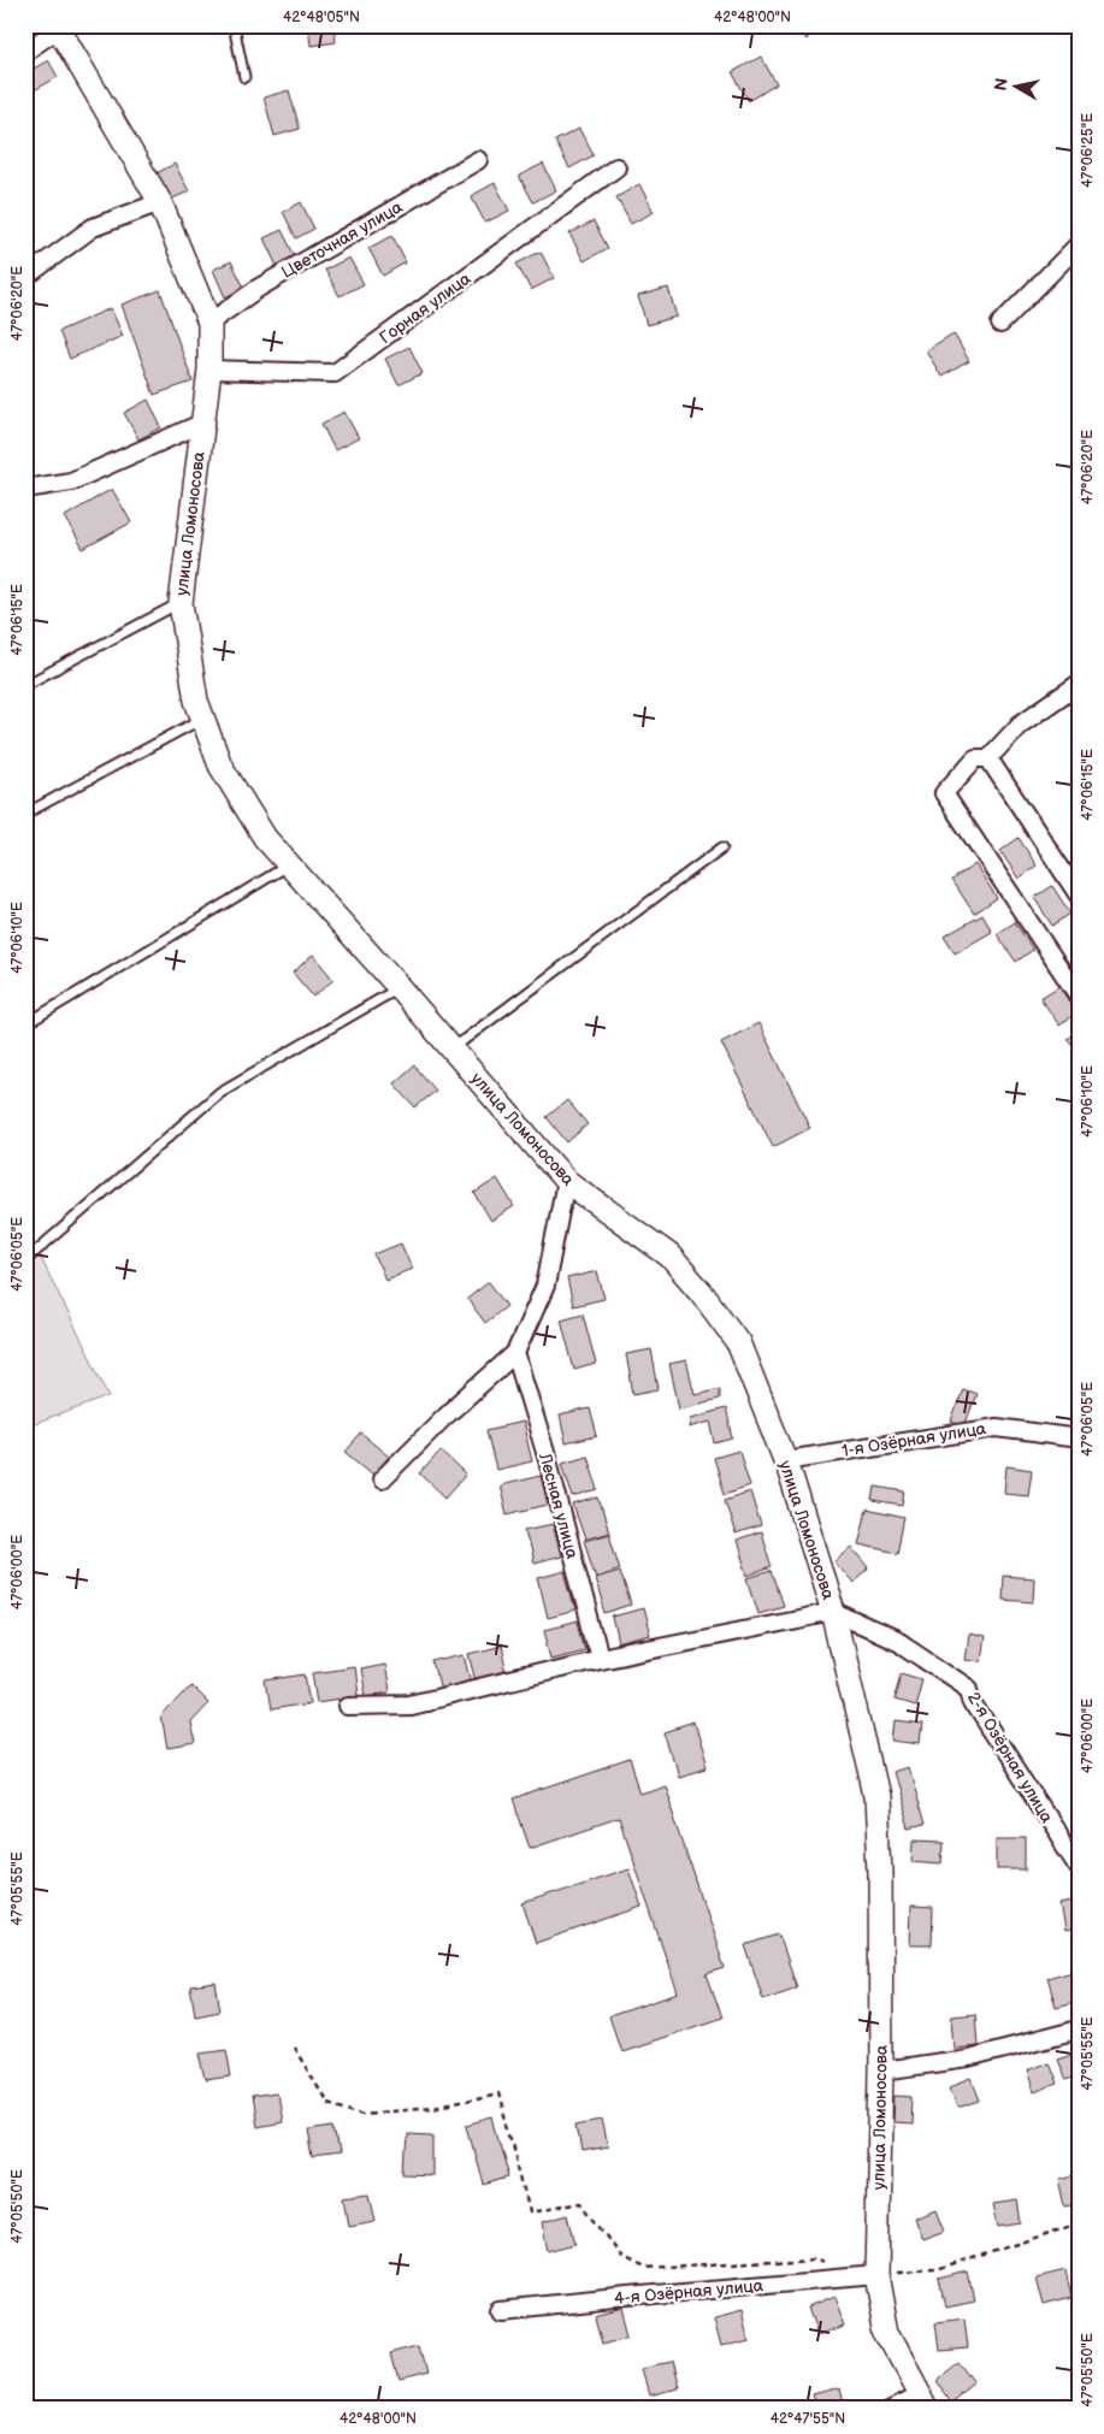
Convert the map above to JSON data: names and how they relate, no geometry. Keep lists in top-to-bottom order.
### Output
{
  "streets": {
    "street": [
      "Цветочная улица",
      "Горная улица",
      "улица Ломоносова",
      "1-я Озёрная улица",
      "Лесная улица",
      "2-я Озёрная улица",
      "4-я Озёрная улица"
    ]
  },
  "crossings": [
    ["Цветочная улица", "улица Ломоносова"],
    ["Горная улица", "улица Ломоносова"],
    ["улица Ломоносова", "1-я Озёрная улица"],
    ["улица Ломоносова", "2-я Озёрная улица"],
    ["улица Ломоносова", "4-я Озёрная улица"]
  ],
  "north": "left",
  "coordinates": [
    "42°48'05\"N",
    "42°48'00\"N",
    "47°06'25\"E",
    "47°06'20\"E",
    "47°06'15\"E",
    "47°06'10\"E",
    "47°06'05\"E",
    "47°06'00\"E",
    "47°05'55\"E",
    "47°05'50\"E",
    "42°47'55\"N"
  ]
}
